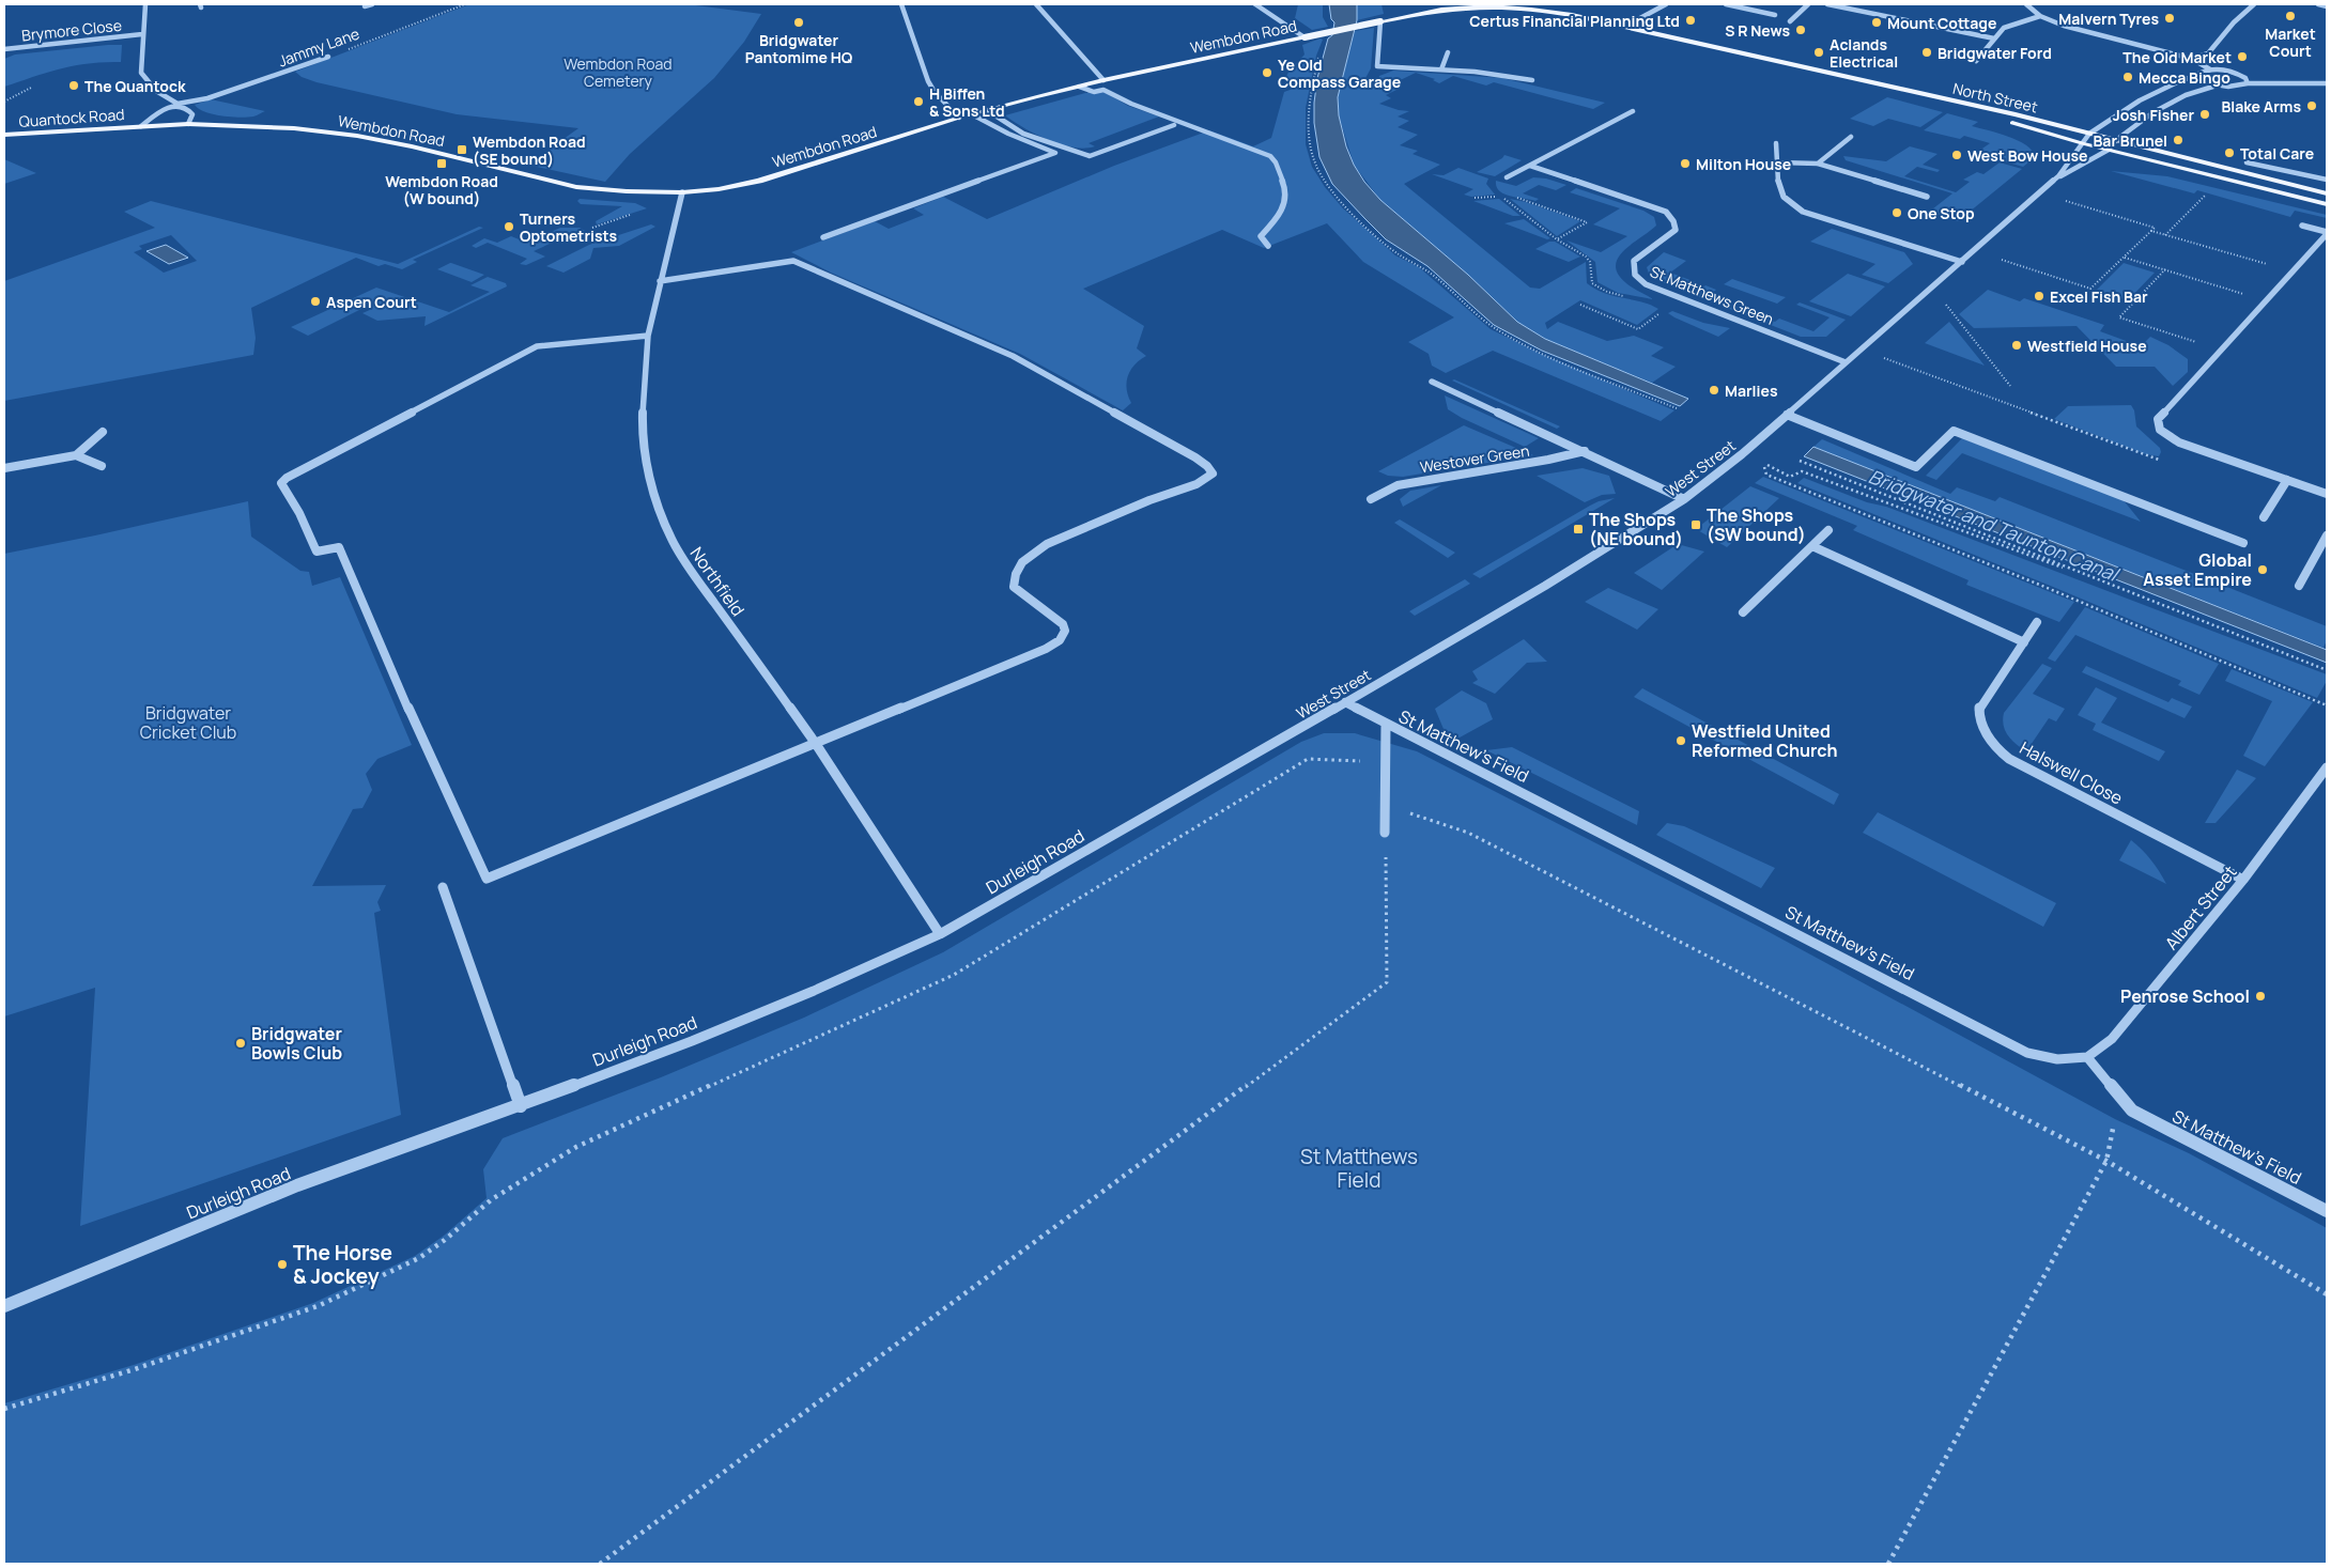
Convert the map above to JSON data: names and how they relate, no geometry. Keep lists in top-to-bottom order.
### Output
{
  "streets": {
    "main road": ["Wembdon Road", "North Street", "Quantock Road"],
    "street": [
      "Brymore Close",
      "Jammy Lane",
      "St Matthews Green",
      "Westover Green",
      "West Street",
      "Northfield",
      "St Matthew's Field",
      "Halswell Close",
      "Durleigh Road",
      "Albert Street"
    ]
  },
  "crossings": [
    ["Wembdon Road", "North Street"],
    ["Wembdon Road", "Quantock Road"],
    ["Wembdon Road", "Northfield"],
    ["North Street", "West Street"],
    ["St Matthews Green", "West Street"],
    ["Westover Green", "West Street"],
    ["West Street", "St Matthew's Field"],
    ["West Street", "Durleigh Road"],
    ["Northfield", "Durleigh Road"],
    ["St Matthew's Field", "Albert Street"],
    ["Halswell Close", "Albert Street"]
  ],
  "water": ["Bridgwater and Taunton Canal"],
  "parks": ["Wembdon Road Cemetery", "Bridgwater Cricket Club", "St Matthews Field"],
  "places": {
    "other": [
      "Market Court",
      "Malvern Tyres",
      "Certus Financial Planning Ltd",
      "Bridgwater Pantomime HQ",
      "Mount Cottage",
      "S R News",
      "Aclands Electrical",
      "Bridgwater Ford",
      "The Old Market",
      "Ye Old Compass Garage",
      "Mecca Bingo",
      "The Quantock",
      "H Biffen & Sons Ltd",
      "Blake Arms",
      "Josh Fisher",
      "Bar Brunel",
      "Total Care",
      "West Bow House",
      "Milton House",
      "One Stop",
      "Turners Optometrists",
      "Excel Fish Bar",
      "Aspen Court",
      "Westfield House",
      "Marlies",
      "Global Asset Empire",
      "Westfield United Reformed Church",
      "Penrose School",
      "Bridgwater Bowls Club",
      "The Horse & Jockey"
    ],
    "transit": [
      "Wembdon Road (SE bound)",
      "Wembdon Road (W bound)",
      "The Shops (SW bound)",
      "The Shops (NE bound)"
    ]
  }
}
